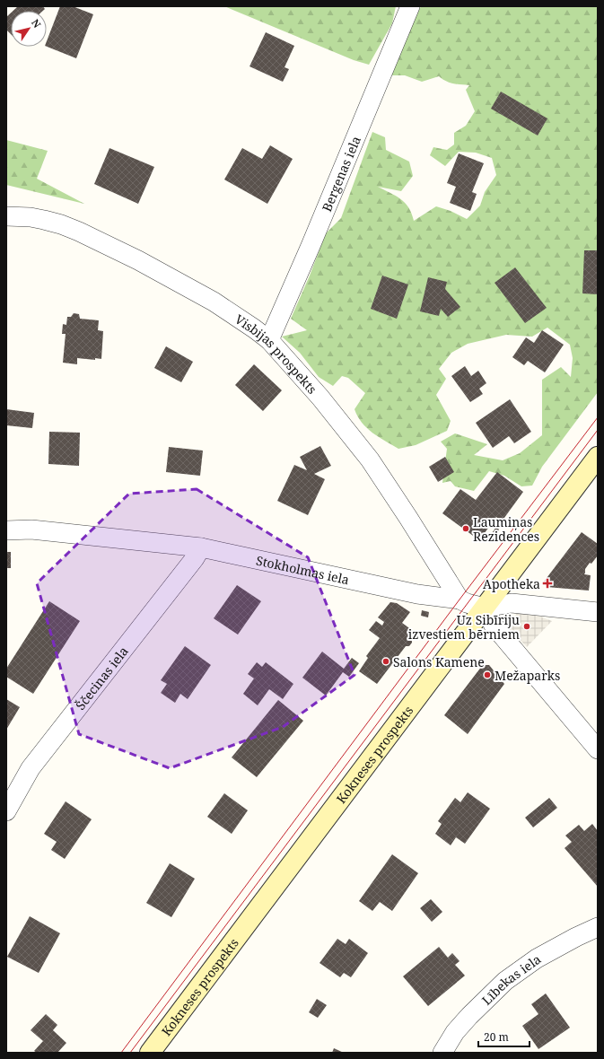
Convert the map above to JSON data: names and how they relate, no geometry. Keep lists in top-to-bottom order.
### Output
{
  "streets": {
    "street": [
      "Bergenas iela",
      "Visbijas prospekts",
      "Stokholmas iela",
      "Ščecinas iela",
      "Kokneses prospekts",
      "Lībekas iela"
    ]
  },
  "crossings": [
    ["Bergenas iela", "Visbijas prospekts"],
    ["Visbijas prospekts", "Stokholmas iela"],
    ["Stokholmas iela", "Ščecinas iela"],
    ["Stokholmas iela", "Kokneses prospekts"]
  ],
  "places": {
    "other": [
      "Laumiņas Rezidences",
      "Uz Sibīriju izvestiem bērniem",
      "Salons Kamene",
      "Mežaparks"
    ],
    "health": ["Apotheka"]
  },
  "scale_bar": "20 m",
  "north": "top right"
}
